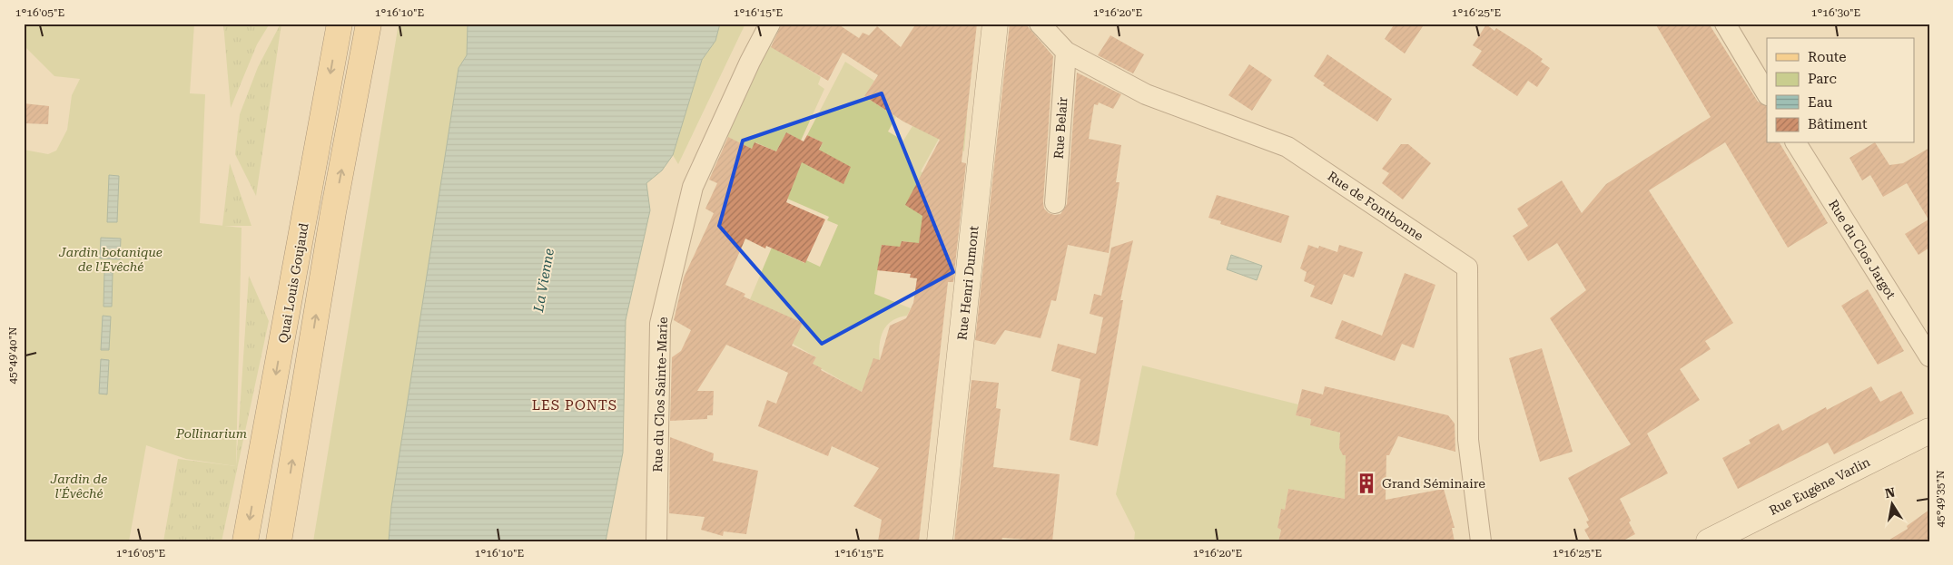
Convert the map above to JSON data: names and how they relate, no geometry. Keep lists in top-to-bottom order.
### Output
{
  "streets": {
    "main road": ["Quai Louis Goujaud"],
    "street": [
      "Rue Belair",
      "Rue de Fontbonne",
      "Rue du Clos Jargot",
      "Rue Henri Dumont",
      "Rue du Clos Sainte-Marie",
      "Rue Eugène Varlin"
    ]
  },
  "crossings": [
    ["Rue Belair", "Rue de Fontbonne"]
  ],
  "districts": ["LES PONTS"],
  "water": ["La Vienne"],
  "parks": ["Jardin botanique de l'Evêché", "Pollinarium", "Jardin de l'Évêché"],
  "places": {
    "building": ["Grand Séminaire"]
  },
  "legend": [
    "Route",
    "Parc",
    "Eau",
    "Bâtiment"
  ],
  "north": "top",
  "coordinates": [
    "1°16'05\"E",
    "1°16'10\"E",
    "1°16'15\"E",
    "1°16'20\"E",
    "1°16'25\"E",
    "1°16'30\"E",
    "45°49'40\"N",
    "45°49'35\"N"
  ]
}
